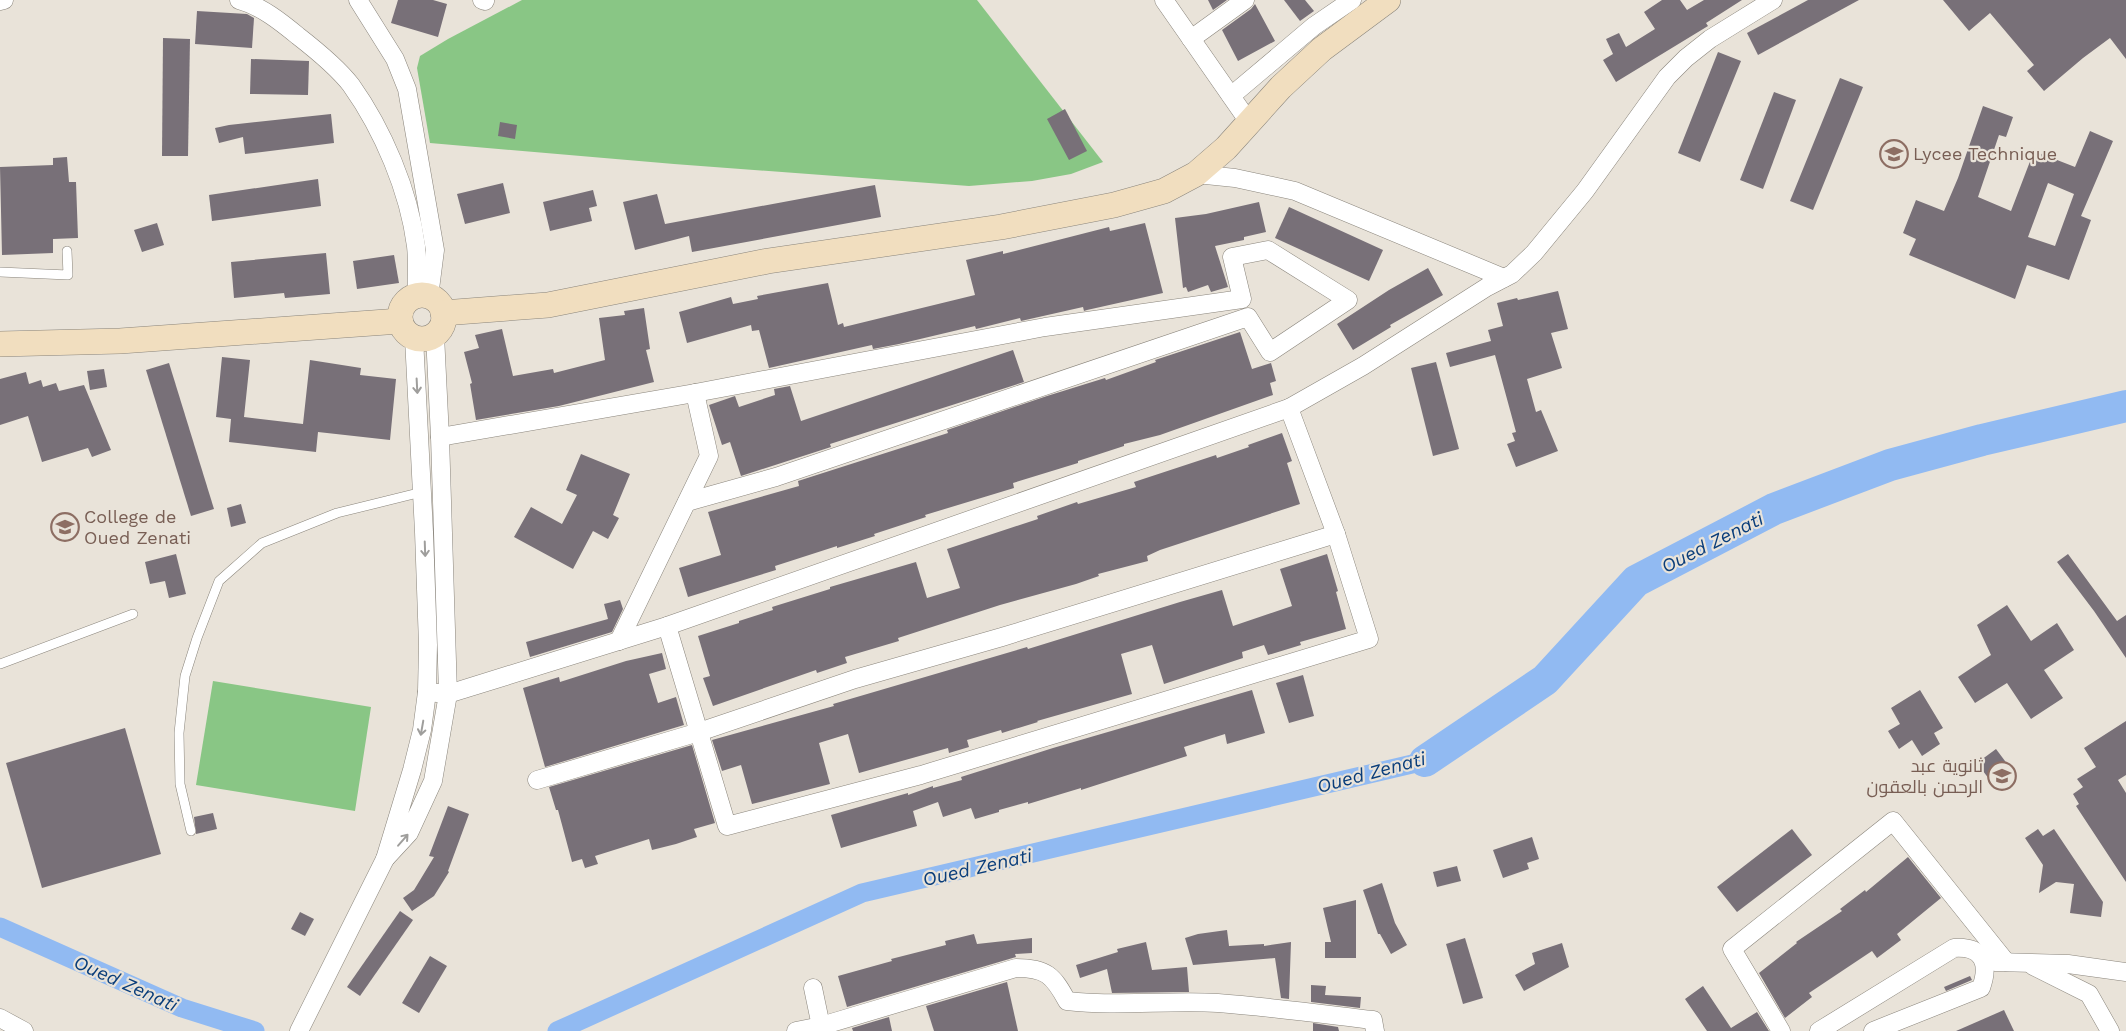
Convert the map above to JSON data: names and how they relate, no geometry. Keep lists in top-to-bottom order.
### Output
{
  "water": ["Oued Zenati"],
  "places": {
    "school or university": ["Lycee Technique", "College de Oued Zenati", "ثانوية عبد الرحمن بالعقون"]
  }
}
